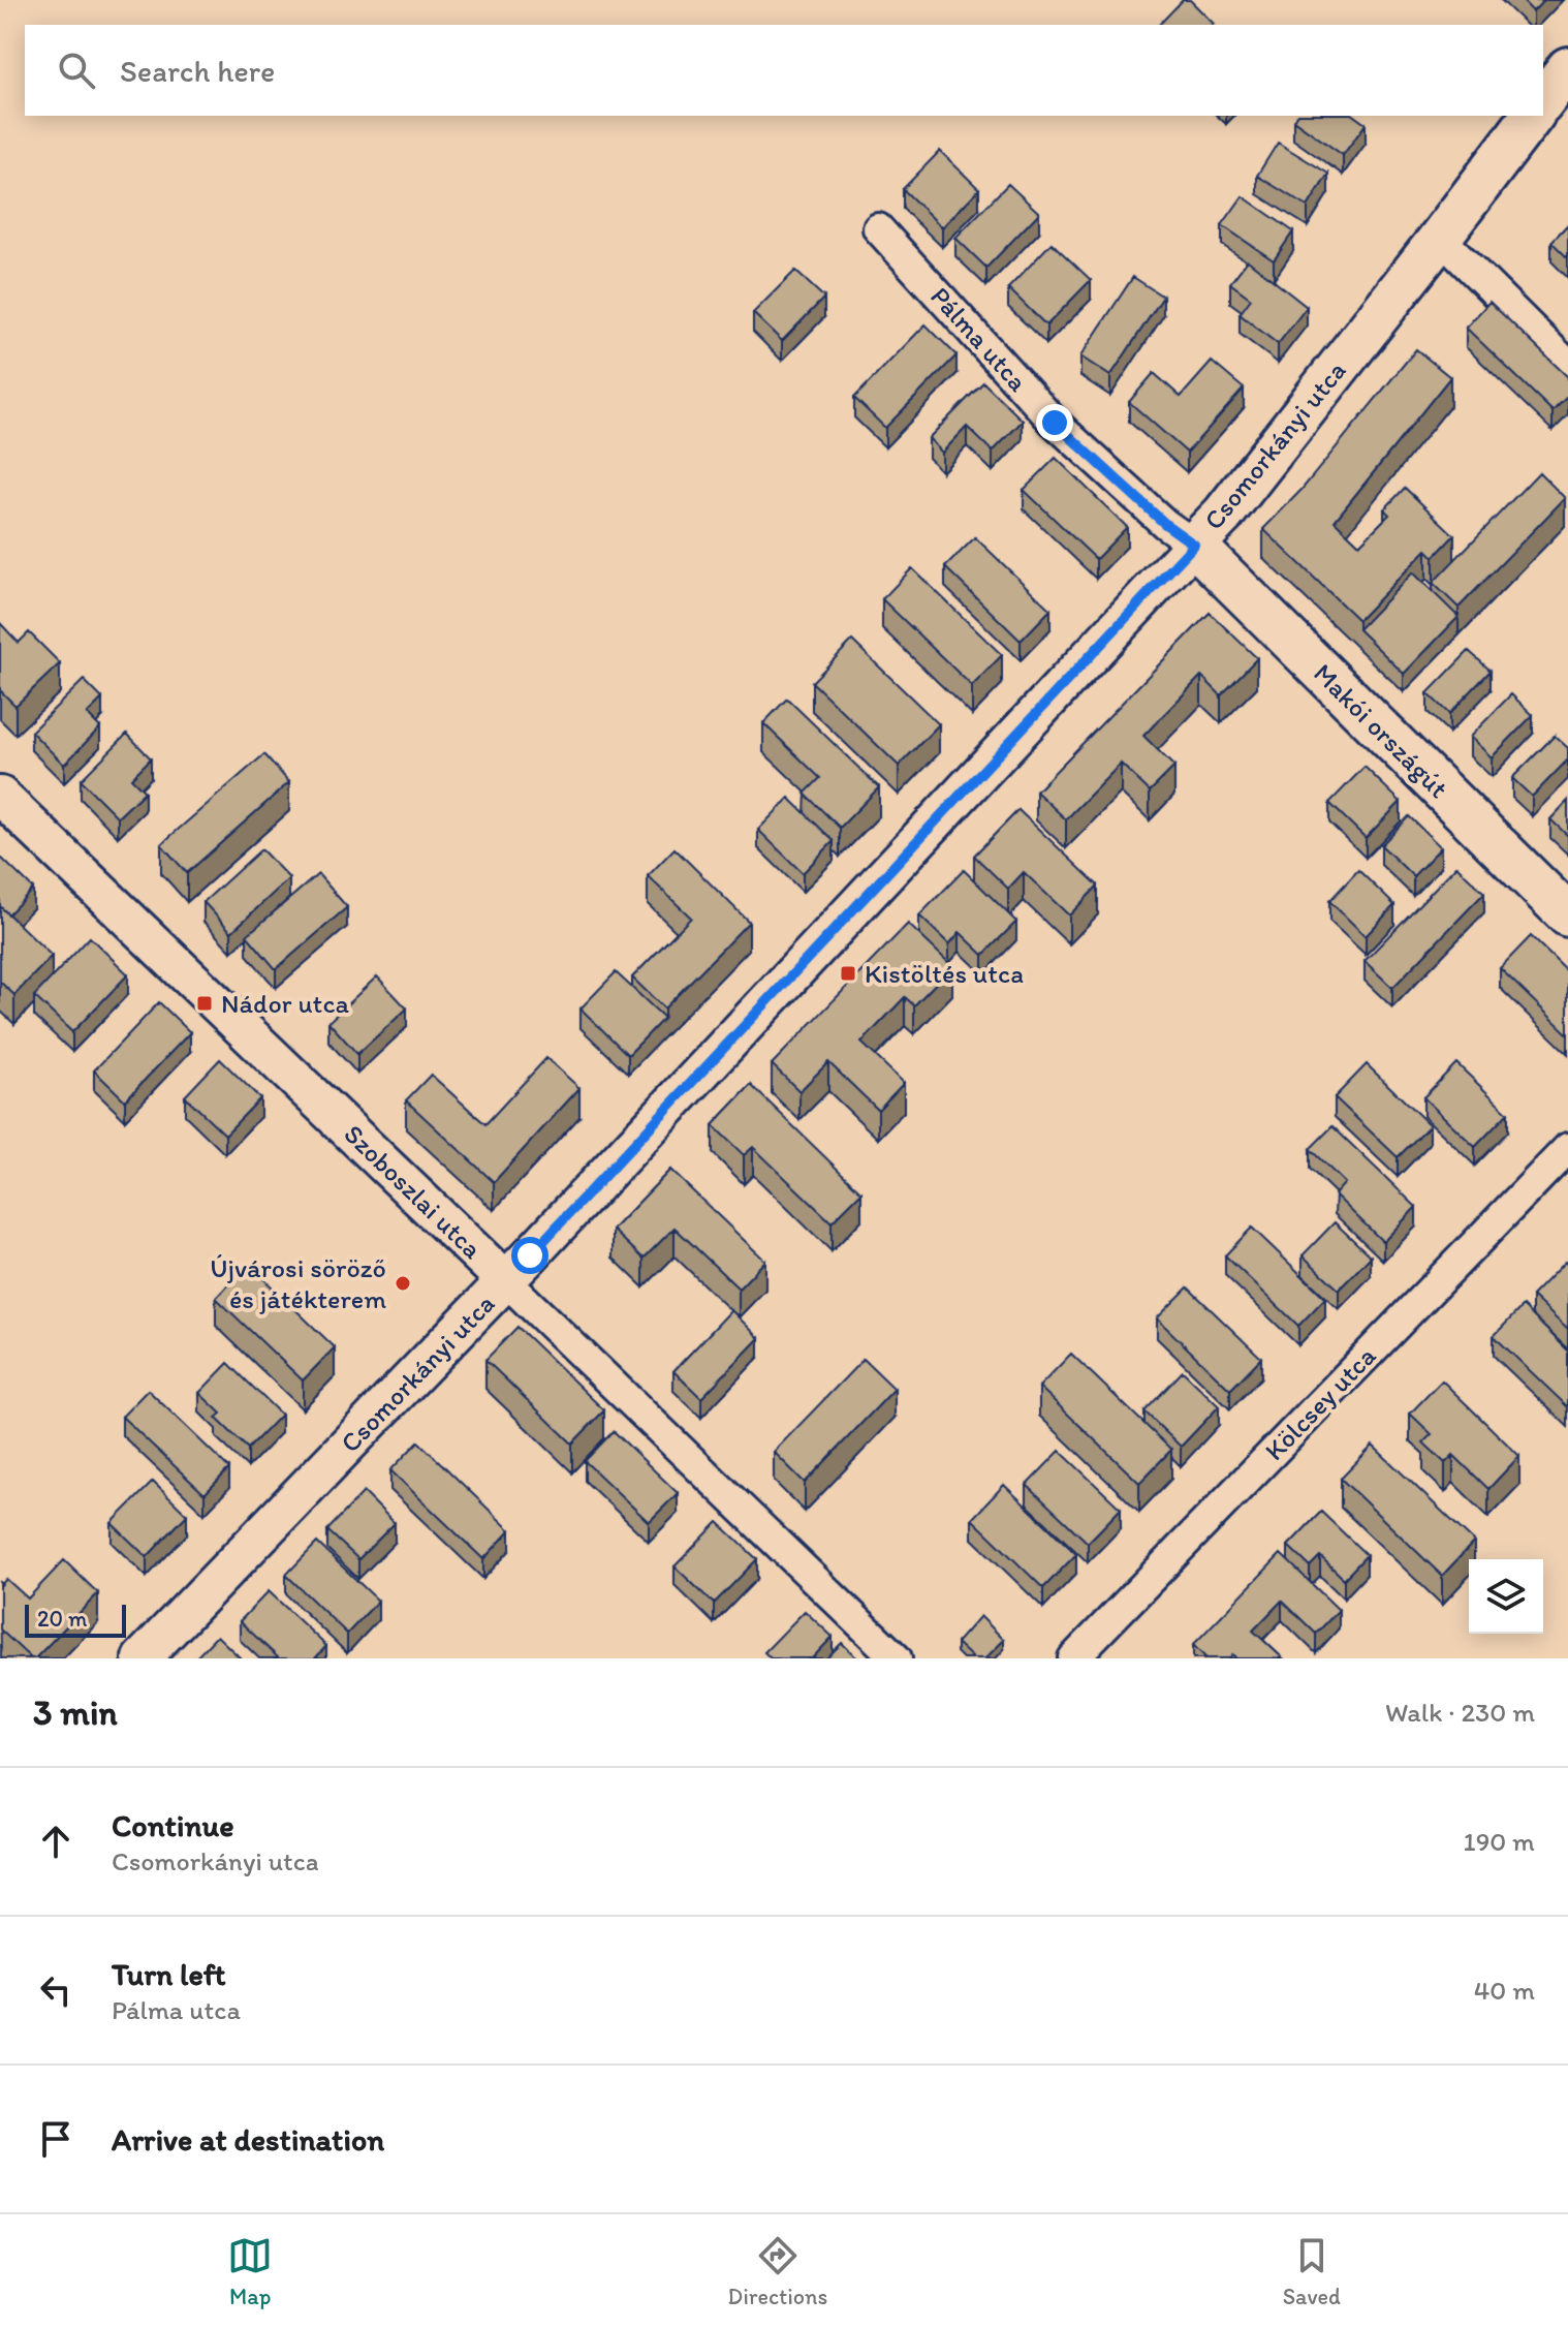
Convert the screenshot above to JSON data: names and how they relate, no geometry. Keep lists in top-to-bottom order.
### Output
{
  "streets": {
    "main road": ["Csomorkányi utca", "Makói országút"],
    "street": ["Pálma utca", "Szoboszlai utca", "Kölcsey utca"]
  },
  "crossings": [
    ["Pálma utca", "Csomorkányi utca"],
    ["Pálma utca", "Makói országút"],
    ["Csomorkányi utca", "Makói országút"],
    ["Csomorkányi utca", "Szoboszlai utca"]
  ],
  "places": {
    "transit": ["Kistöltés utca", "Nádor utca"],
    "other": ["Újvárosi söröző és játékterem"]
  },
  "scale_bar": "20 m",
  "page": {
    "search": "Search here",
    "scale": "20 m",
    "heading": ["3 min", "Walk · 230 m"],
    "list": [
      ["Continue", "Csomorkányi utca", "190 m"],
      ["Turn left", "Pálma utca", "40 m"],
      "Arrive at destination"
    ],
    "nav": ["Map", "Directions", "Saved"]
  }
}
